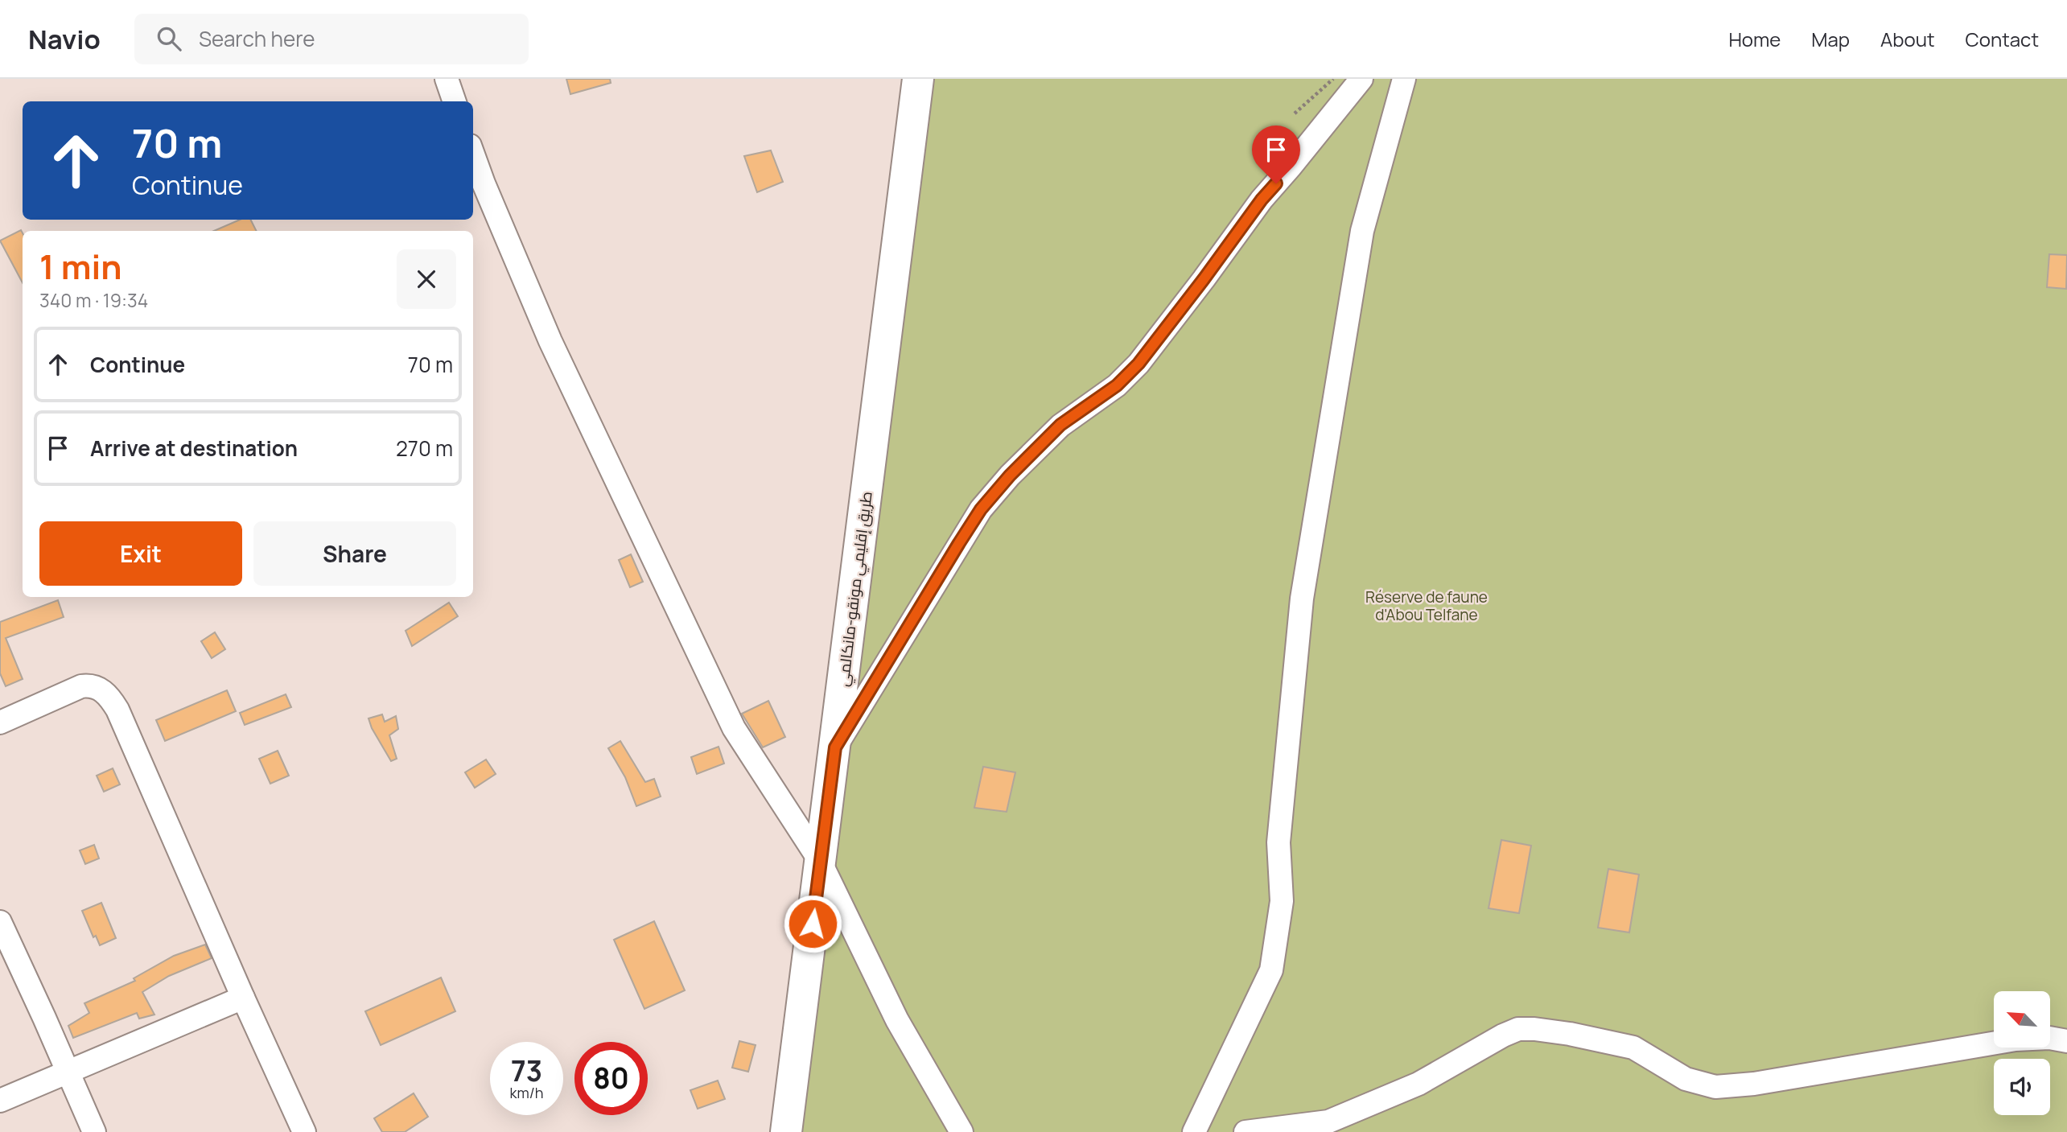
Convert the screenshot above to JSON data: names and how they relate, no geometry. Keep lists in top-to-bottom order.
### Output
{
  "streets": {
    "highway": ["طريق إقليمي مونقو-مانكالمي"]
  },
  "parks": ["Réserve de faune d'Abou Telfane"],
  "north": "top left",
  "page": {
    "header": "Navio",
    "search": "Search here",
    "nav": [
      "Home",
      "Map",
      "About",
      "Contact"
    ],
    "turn": ["70 m", "Continue"],
    "heading": ["1 min", "340 m · 19:34"],
    "list": [
      {
        "name": "Continue",
        "value": "70 m"
      },
      {
        "name": "Arrive at destination",
        "value": "270 m"
      }
    ],
    "buttons": ["Exit", "Share"],
    "speed": "73 km/h",
    "limit": "80"
  }
}
